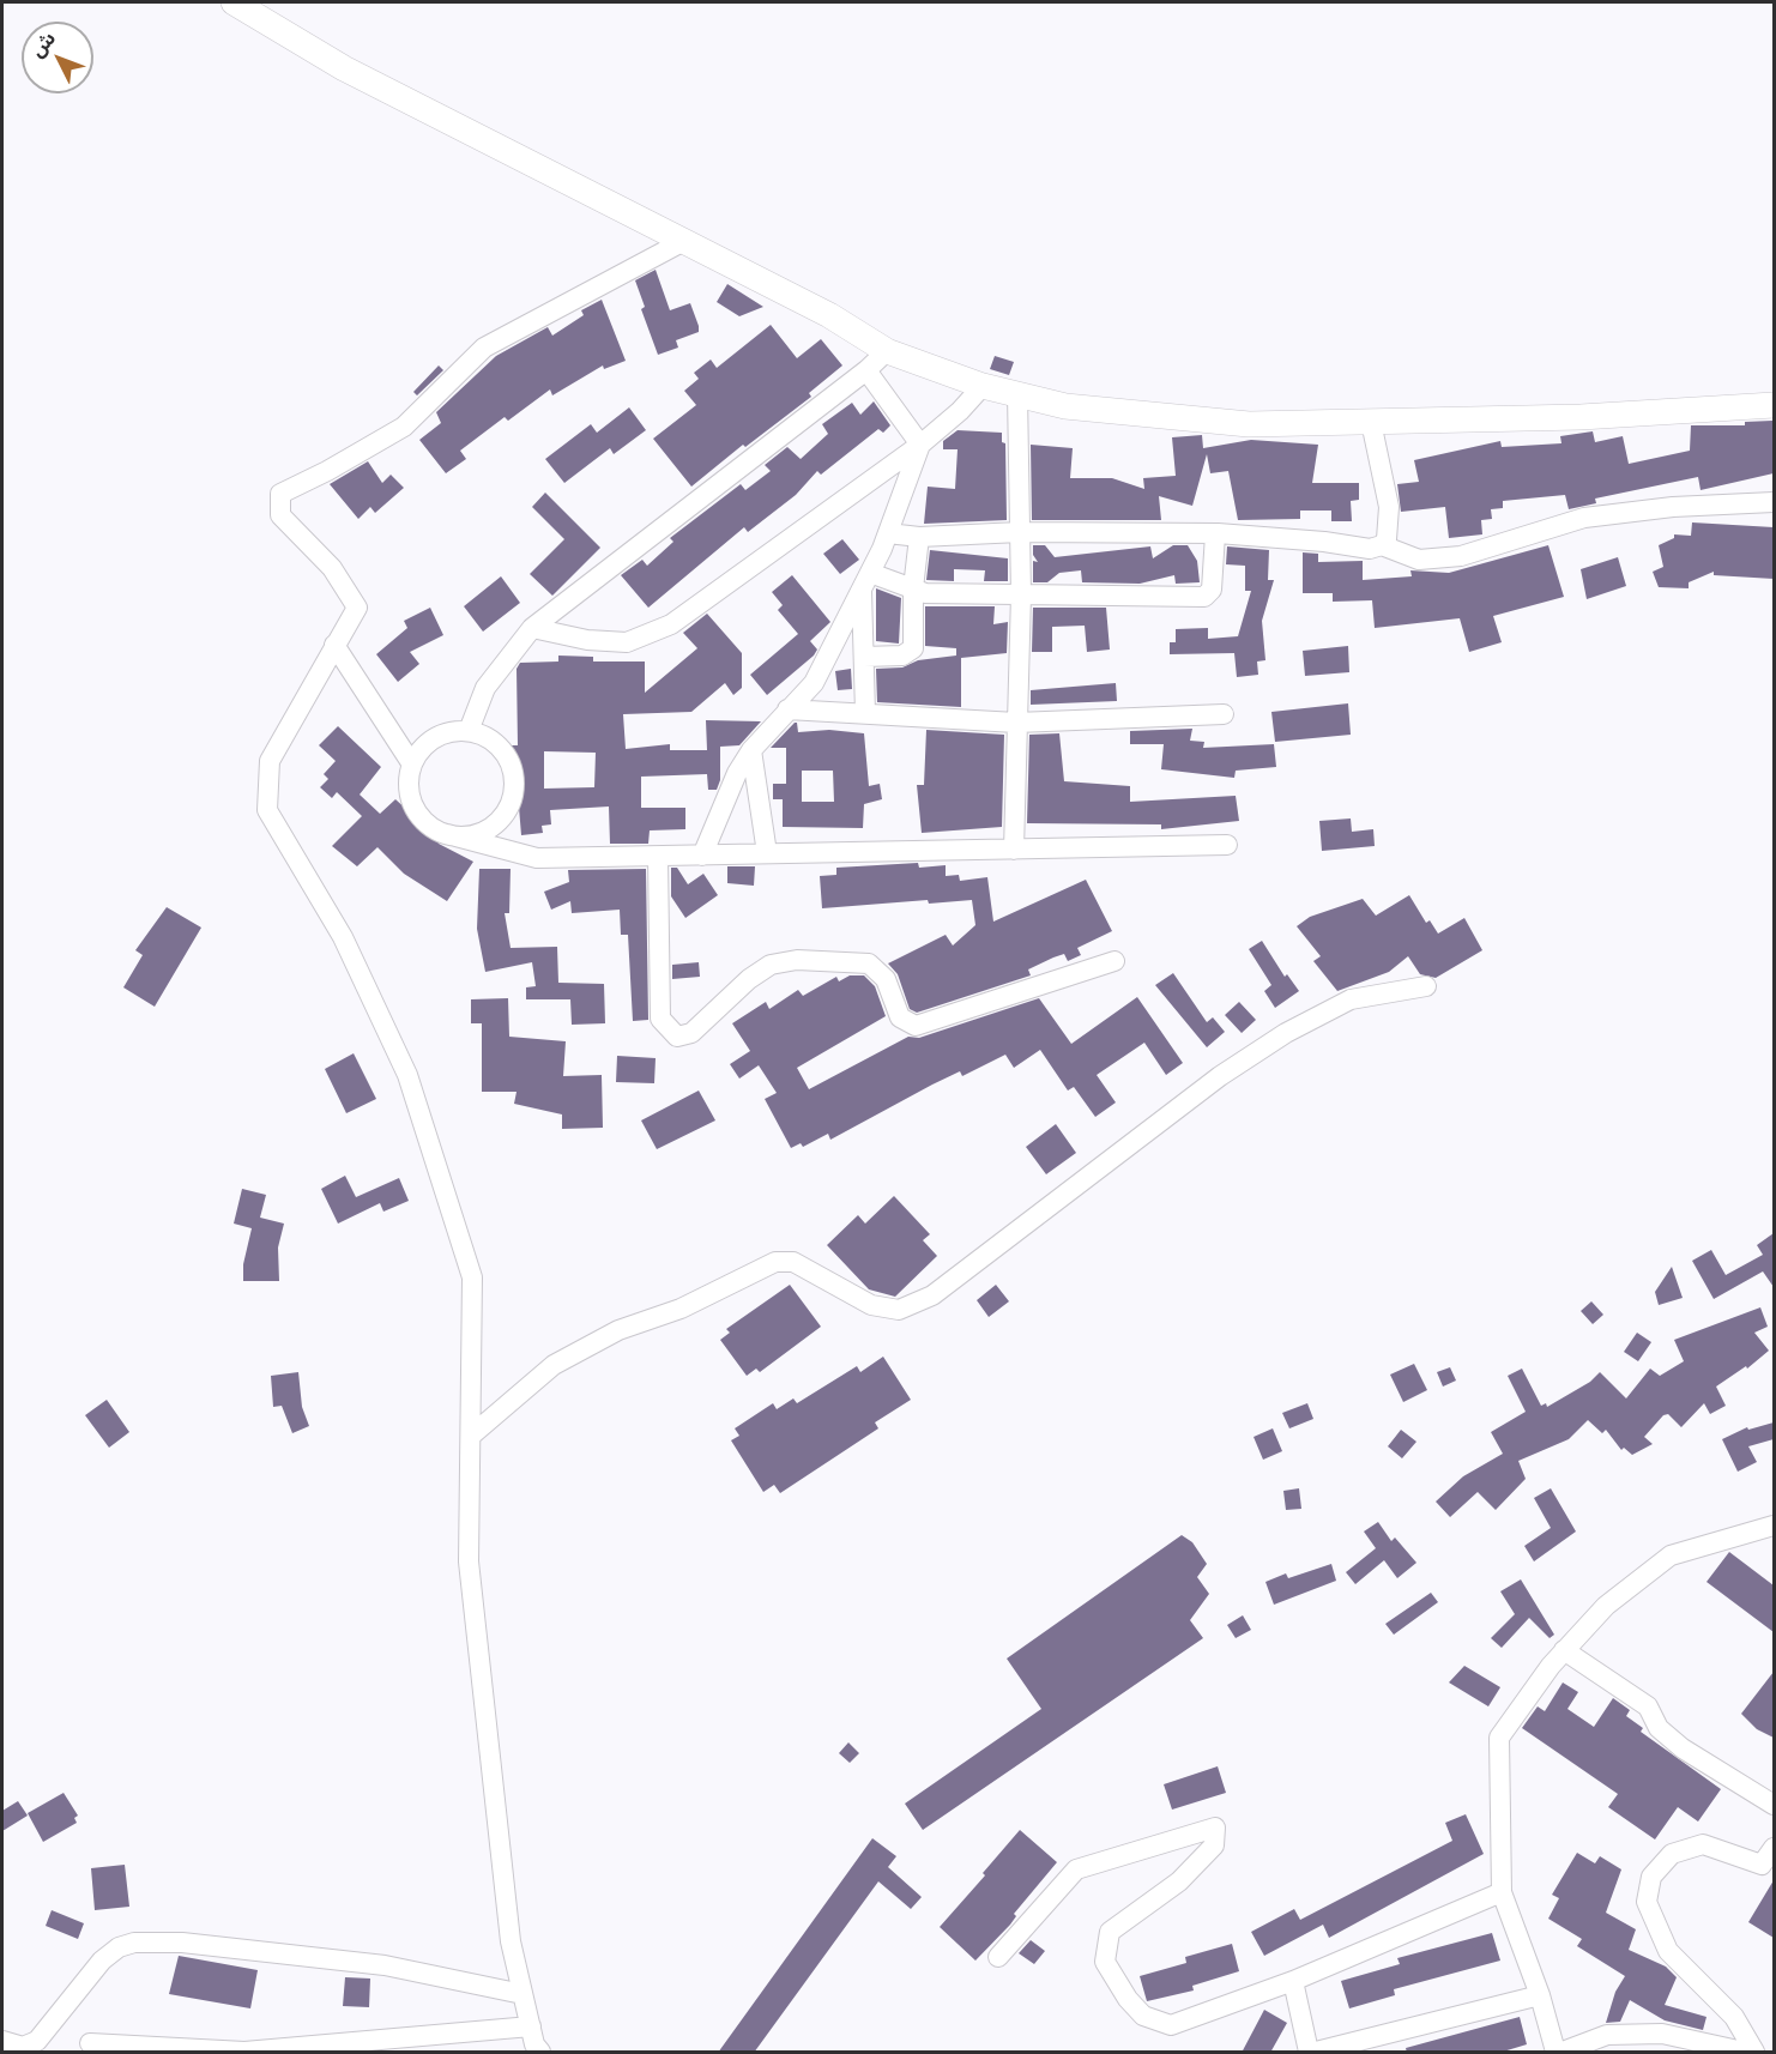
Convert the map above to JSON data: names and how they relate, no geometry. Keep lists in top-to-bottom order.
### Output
{
  "north": "top left"
}
